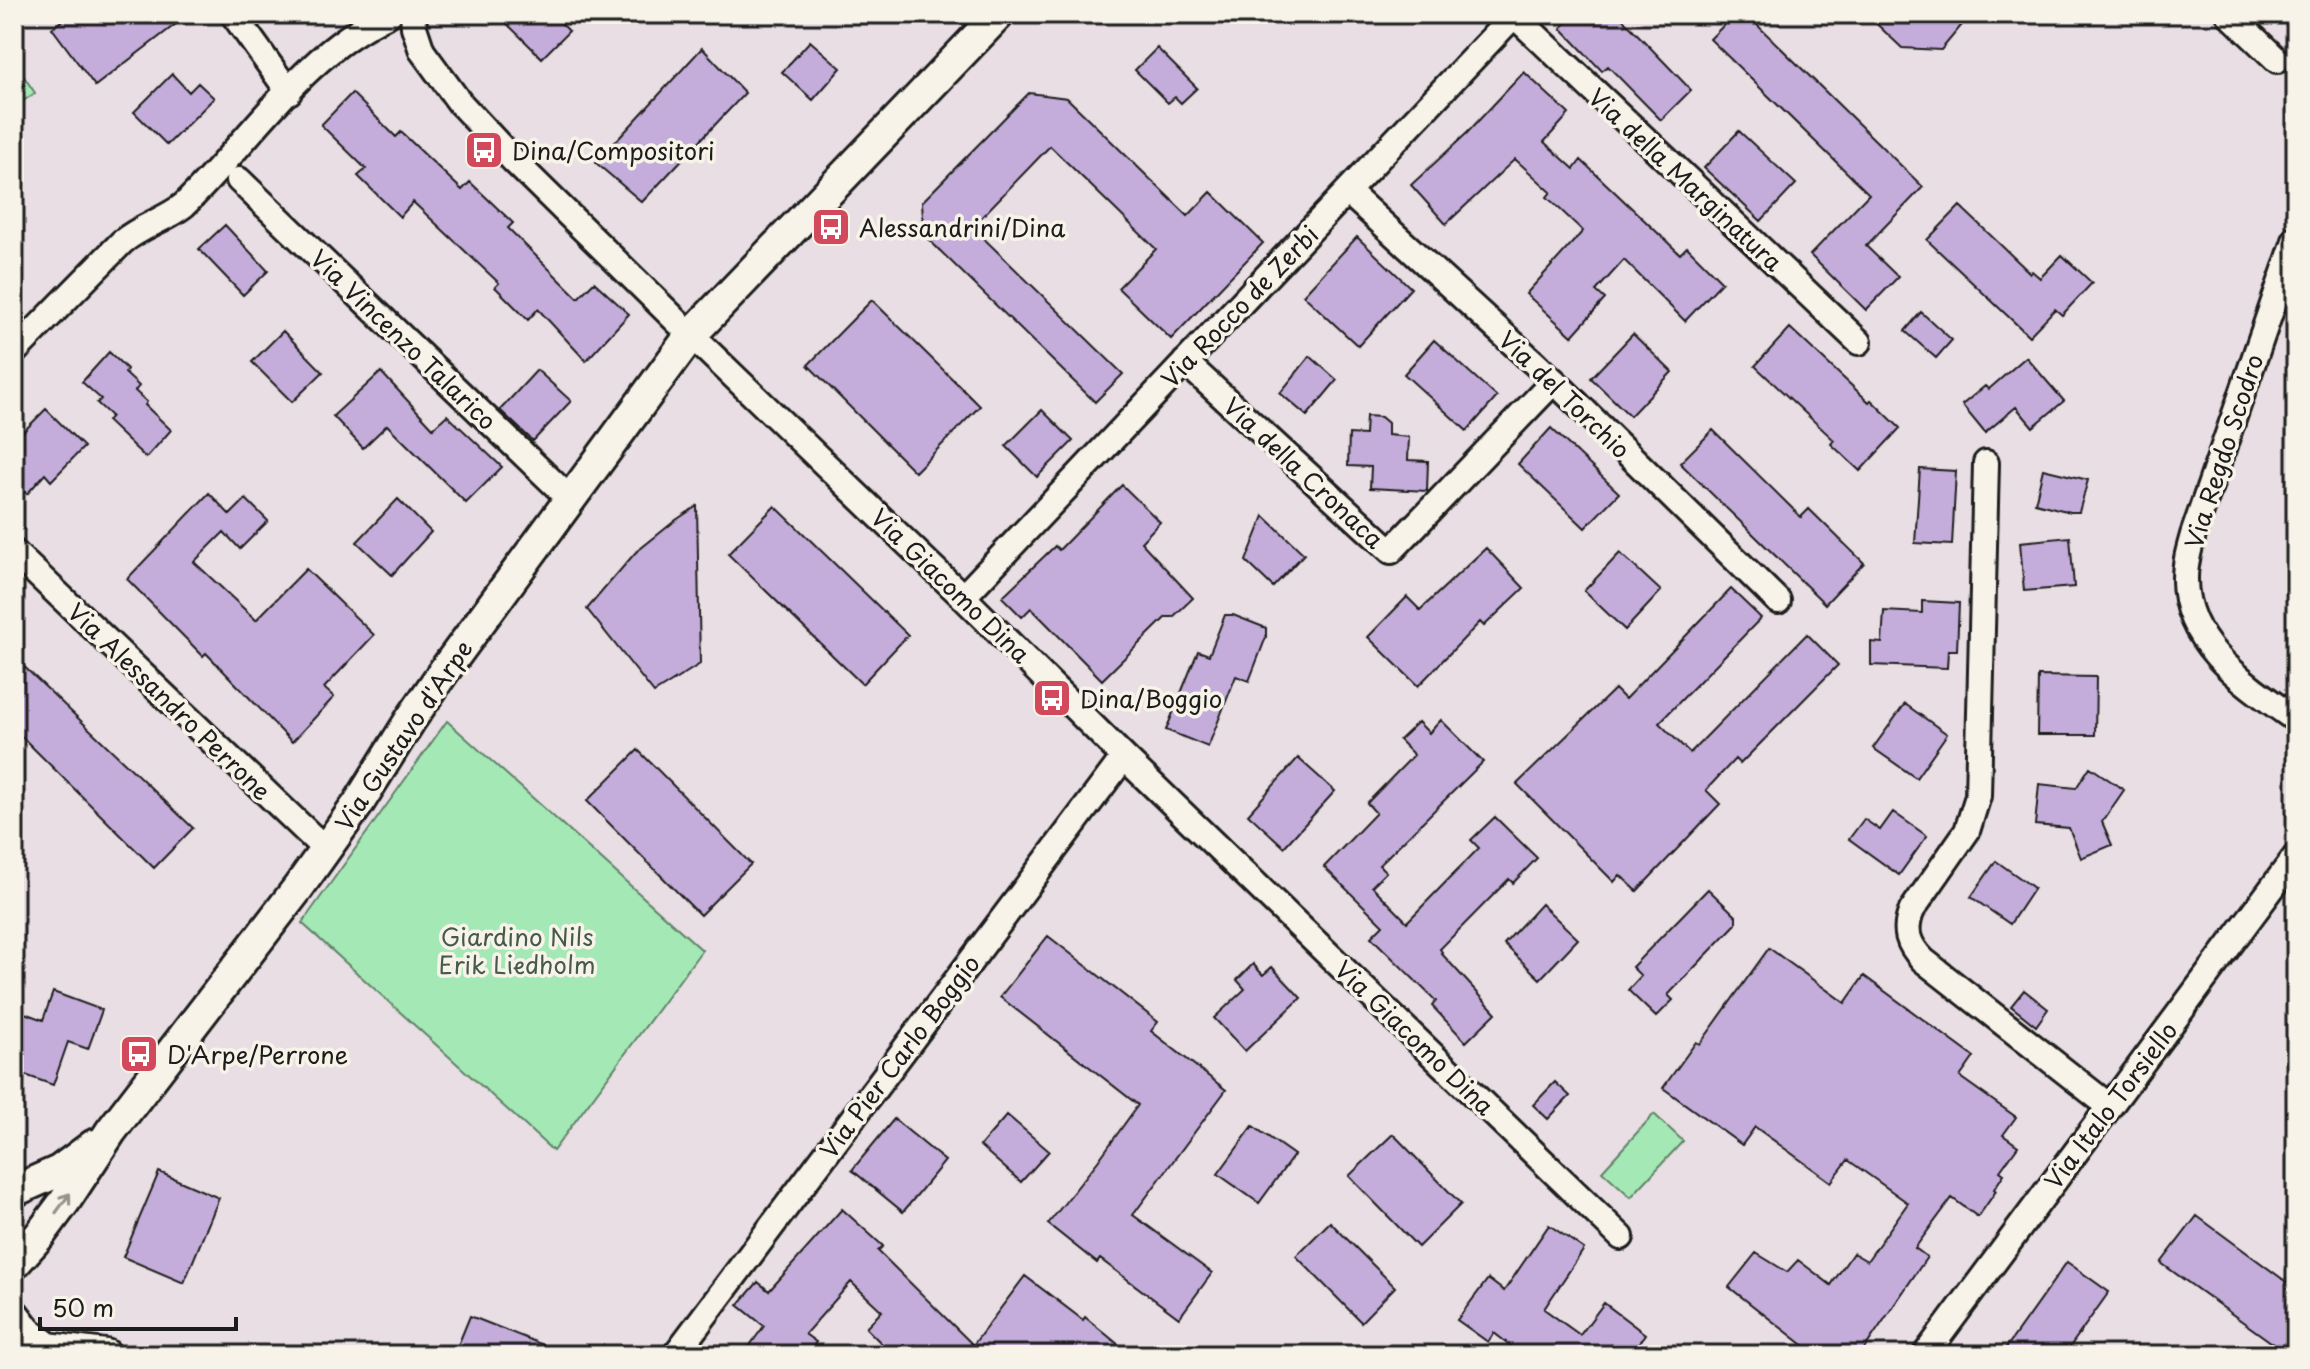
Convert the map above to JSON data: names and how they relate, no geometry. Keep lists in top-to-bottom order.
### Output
{
  "streets": {
    "street": [
      "Via della Marginatura",
      "Via Rocco de Zerbi",
      "Via Vincenzo Talarico",
      "Via del Torchio",
      "Via Regdo Scodro",
      "Via della Cronaca",
      "Via Giacomo Dina",
      "Via Alessandro Perrone",
      "Via Gustavo d'Arpe",
      "Via Pier Carlo Boggio",
      "Via Italo Torsiello"
    ]
  },
  "crossings": [
    ["Via della Marginatura", "Via Rocco de Zerbi"],
    ["Via Rocco de Zerbi", "Via del Torchio"],
    ["Via Rocco de Zerbi", "Via della Cronaca"],
    ["Via Rocco de Zerbi", "Via Giacomo Dina"],
    ["Via Vincenzo Talarico", "Via Gustavo d'Arpe"],
    ["Via del Torchio", "Via della Cronaca"],
    ["Via Giacomo Dina", "Via Gustavo d'Arpe"],
    ["Via Giacomo Dina", "Via Pier Carlo Boggio"],
    ["Via Alessandro Perrone", "Via Gustavo d'Arpe"]
  ],
  "parks": ["Giardino Nils Erik Liedholm"],
  "places": {
    "bus stop": [
      "Dina/Compositori",
      "Alessandrini/Dina",
      "Dina/Boggio",
      "D'Arpe/Perrone"
    ]
  },
  "scale_bar": "50 m"
}
